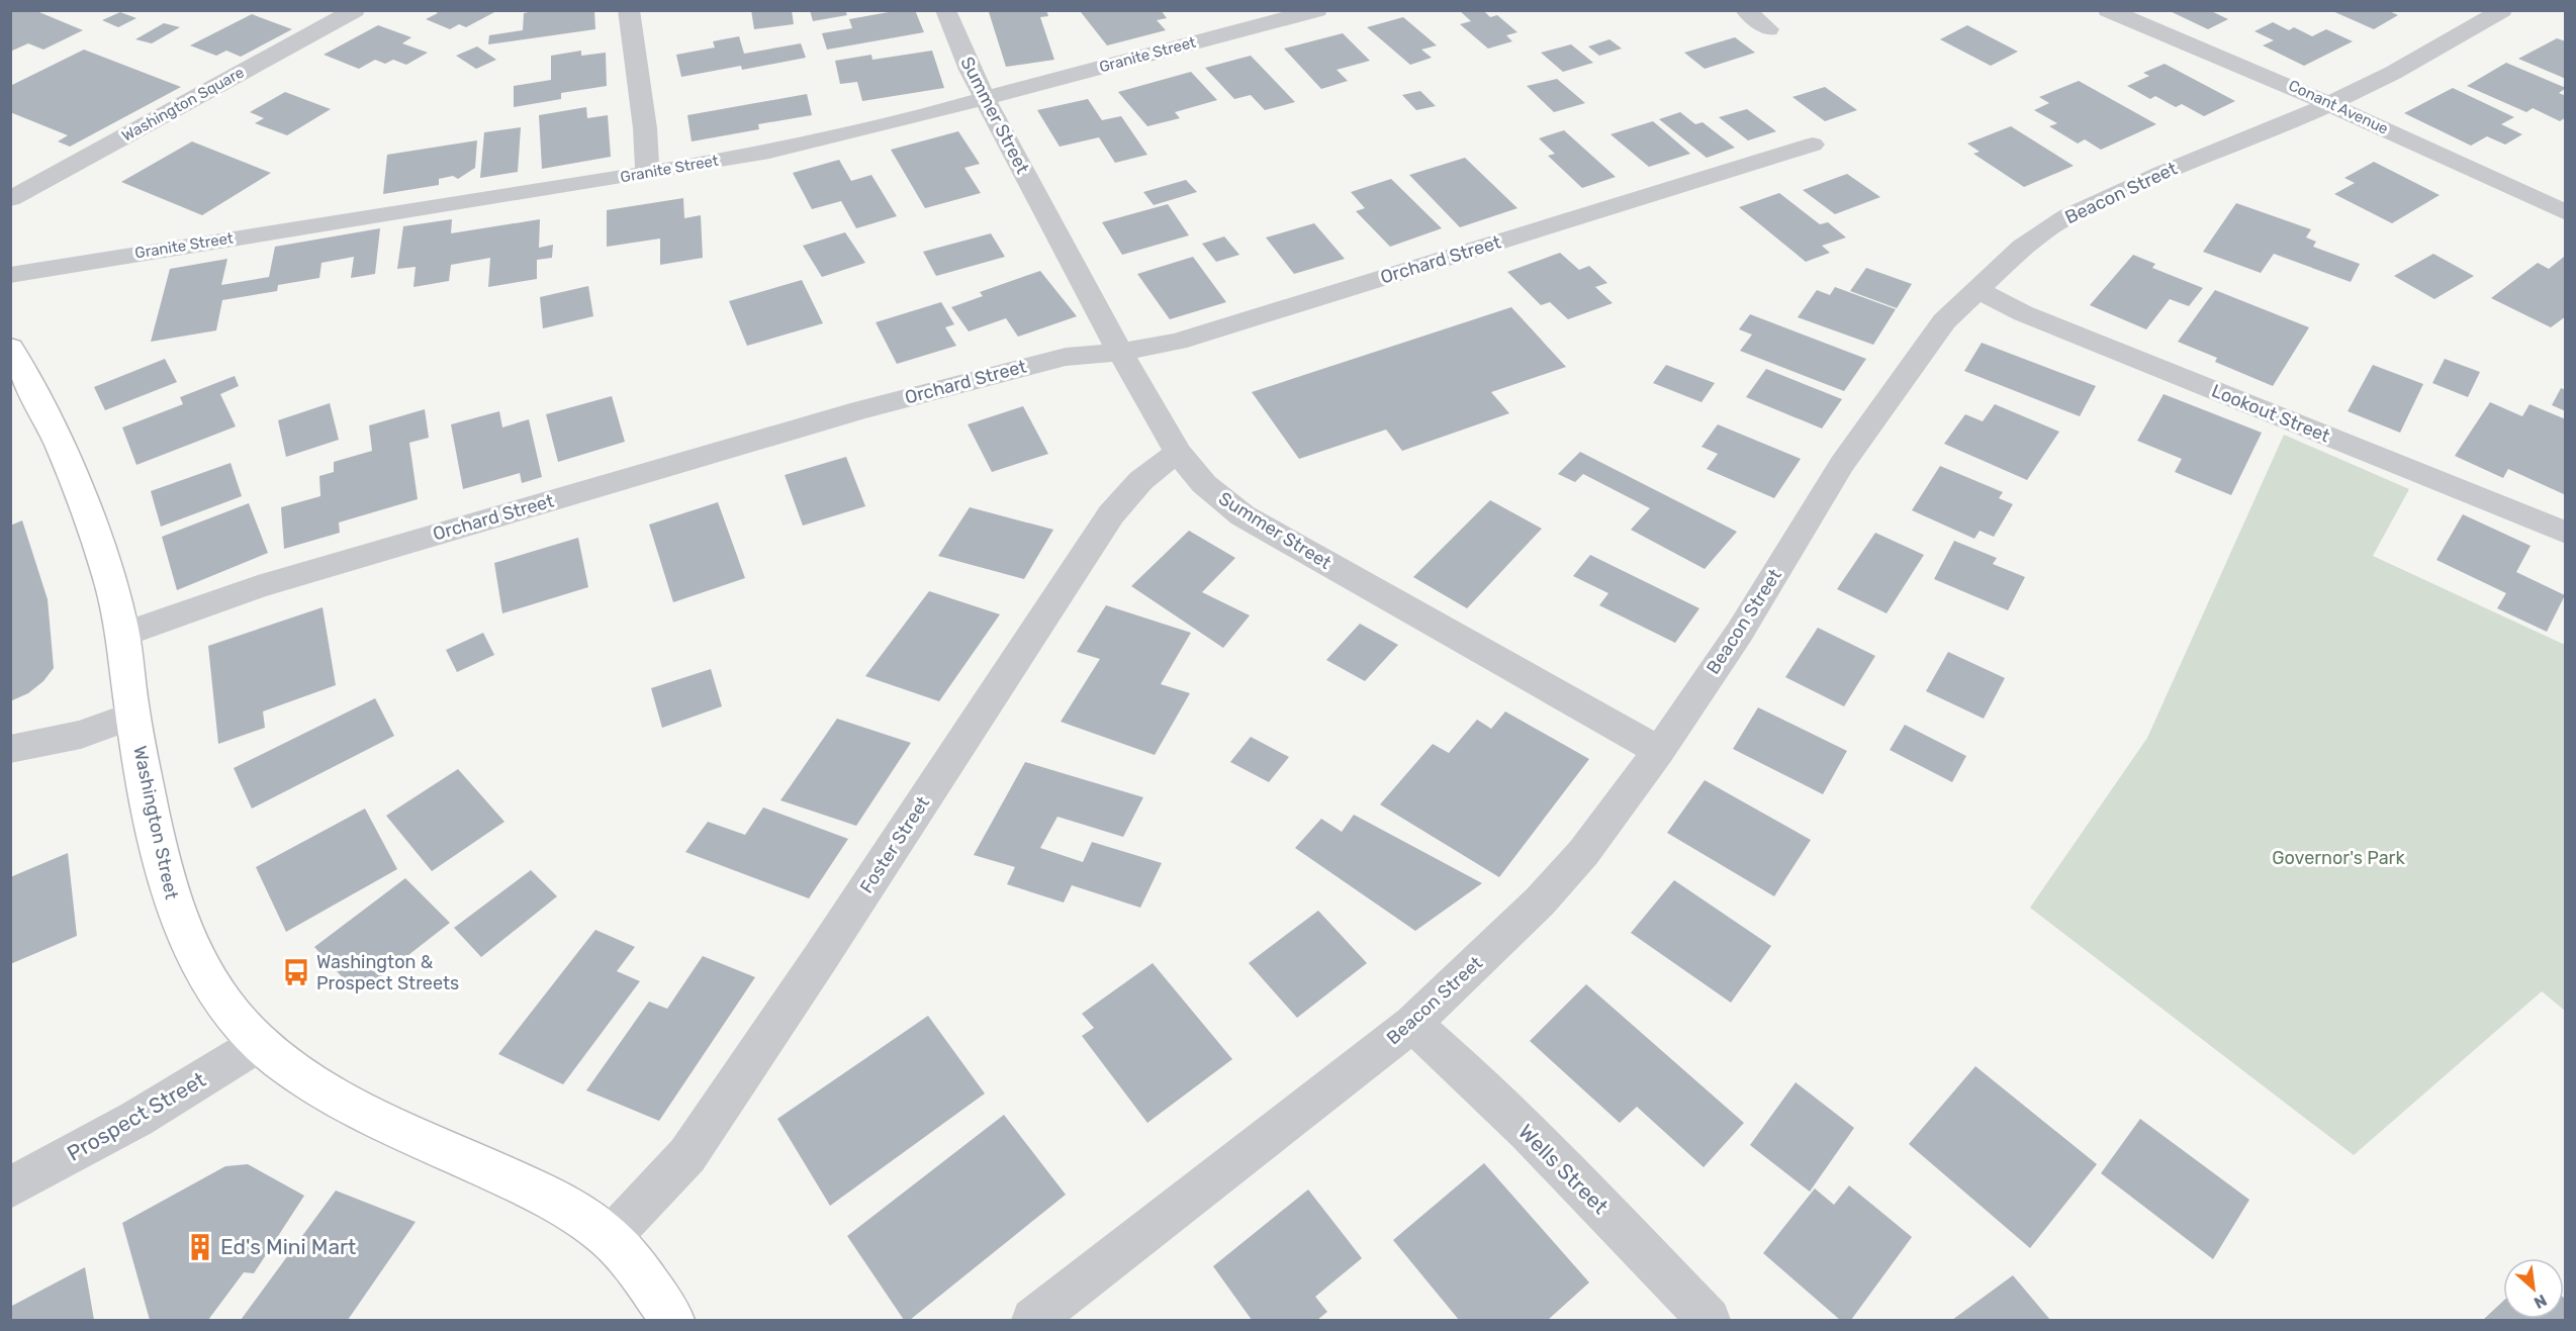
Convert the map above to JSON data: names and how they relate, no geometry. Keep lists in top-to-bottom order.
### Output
{
  "streets": {
    "main road": ["Washington Street"],
    "street": [
      "Granite Street",
      "Washington Square",
      "Conant Avenue",
      "Summer Street",
      "Beacon Street",
      "Orchard Street",
      "Lookout Street",
      "Foster Street",
      "Prospect Street",
      "Wells Street"
    ]
  },
  "crossings": [
    ["Granite Street", "Summer Street"],
    ["Conant Avenue", "Beacon Street"],
    ["Summer Street", "Beacon Street"],
    ["Summer Street", "Orchard Street"],
    ["Summer Street", "Foster Street"],
    ["Beacon Street", "Lookout Street"],
    ["Beacon Street", "Wells Street"],
    ["Orchard Street", "Washington Street"],
    ["Washington Street", "Foster Street"],
    ["Washington Street", "Prospect Street"]
  ],
  "parks": ["Governor's Park"],
  "places": {
    "bus stop": ["Washington & Prospect Streets"],
    "building": ["Ed's Mini Mart"]
  },
  "north": "bottom right"
}
